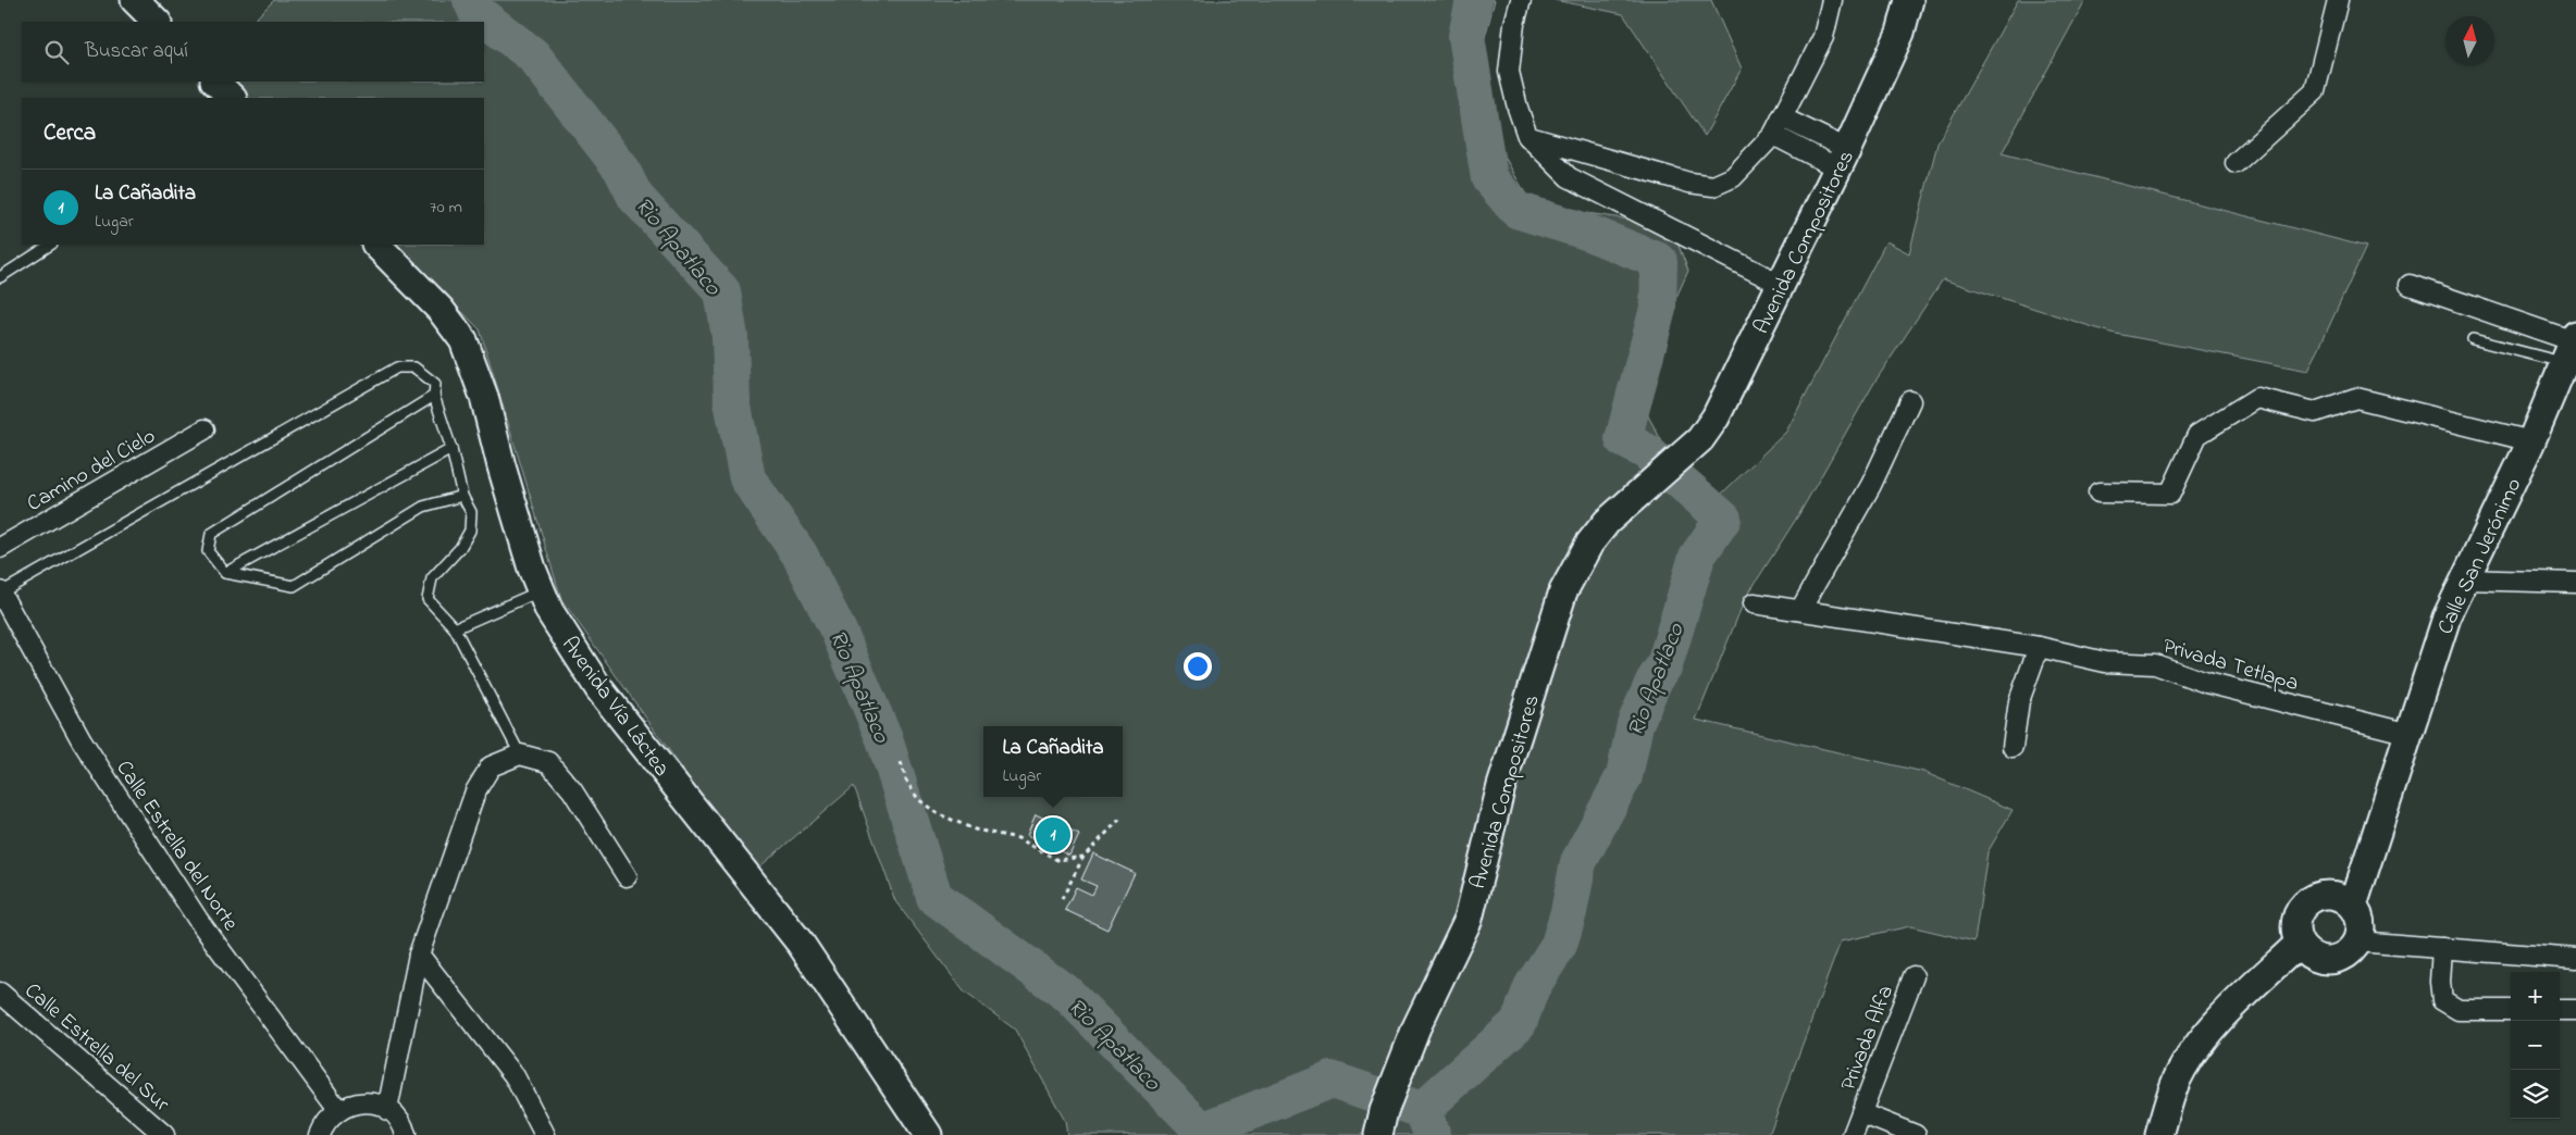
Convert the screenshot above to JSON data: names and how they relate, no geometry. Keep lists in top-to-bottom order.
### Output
{
  "streets": {
    "street": [
      "Avenida Compositores",
      "Camino del Cielo",
      "Calle San Jerónimo",
      "Privada Tetlapa",
      "Avenida Vía Láctea",
      "Calle Estrella del Norte",
      "Privada Alfa",
      "Calle Estrella del Sur"
    ]
  },
  "crossings": [
    ["Calle San Jerónimo", "Privada Tetlapa"]
  ],
  "water": ["Rio Apatlaco"],
  "north": "top",
  "page": {
    "search": "Buscar aquí",
    "heading": "Cerca",
    "list": [
      {
        "mark": "1",
        "name": "La Cañadita",
        "note": "Lugar",
        "value": "70 m"
      }
    ],
    "popup": ["La Cañadita", "Lugar"],
    "pins": "1",
    "map_buttons": ["+", "−"]
  }
}
